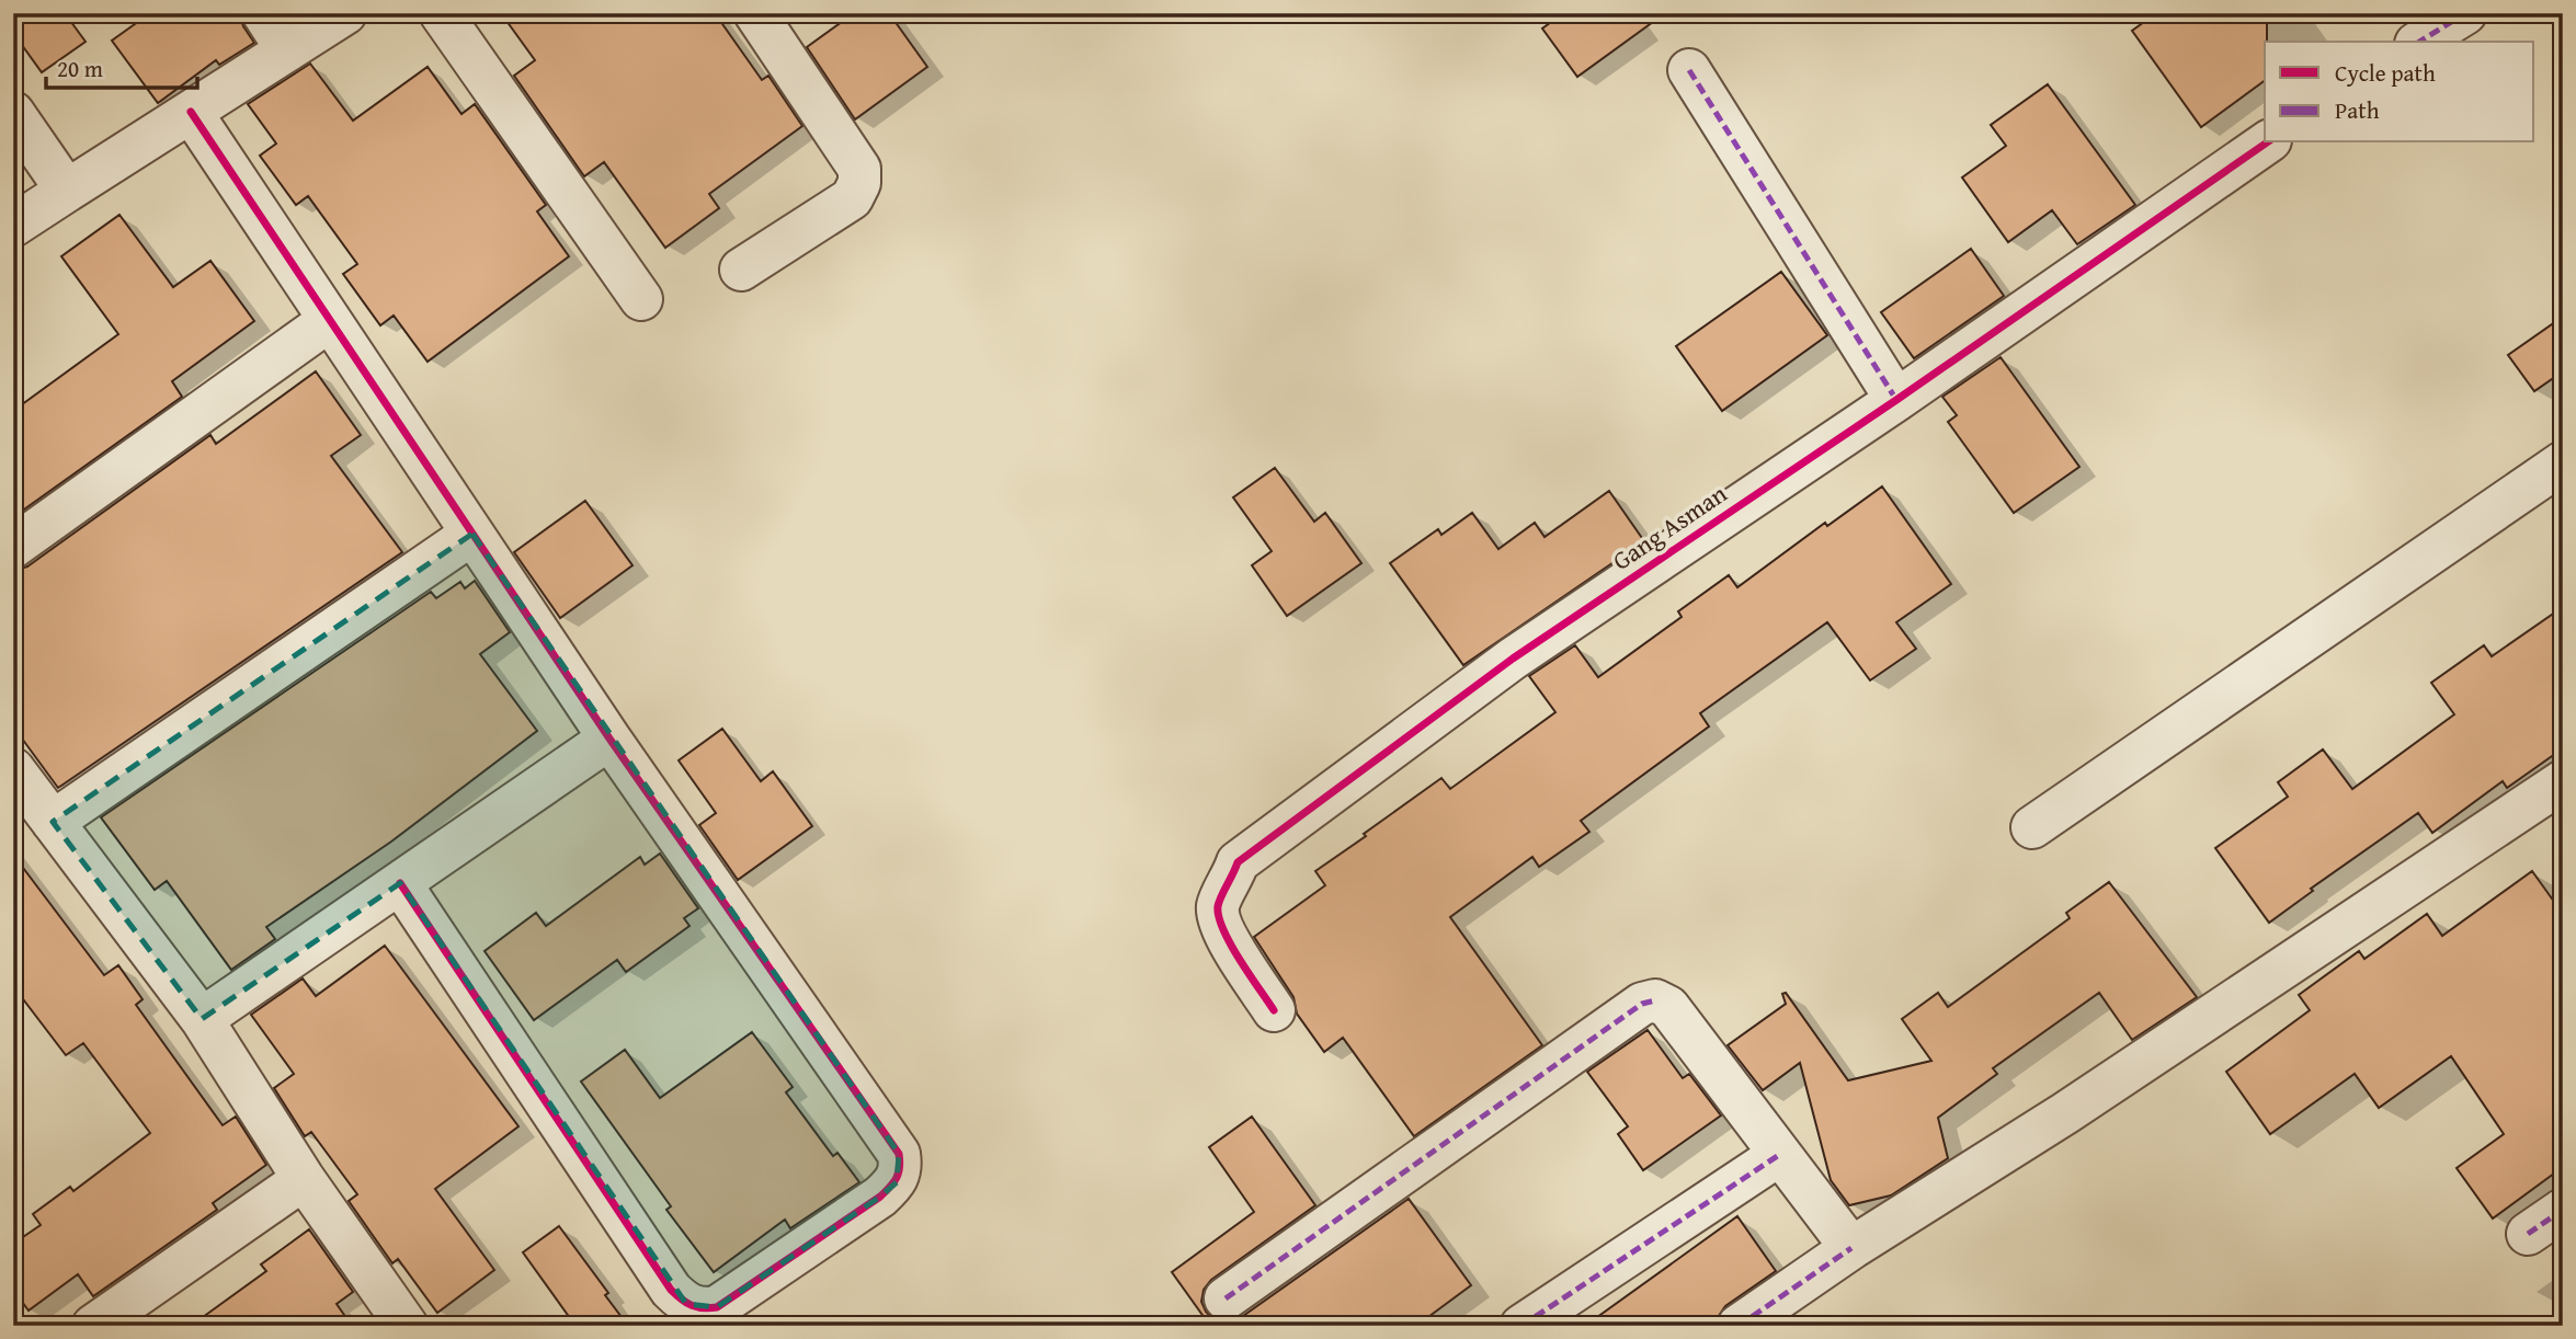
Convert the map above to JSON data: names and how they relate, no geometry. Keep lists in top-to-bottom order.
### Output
{
  "streets": {
    "street": ["Gang Asman"]
  },
  "legend": ["Cycle path", "Path"],
  "scale_bar": "20 m"
}
